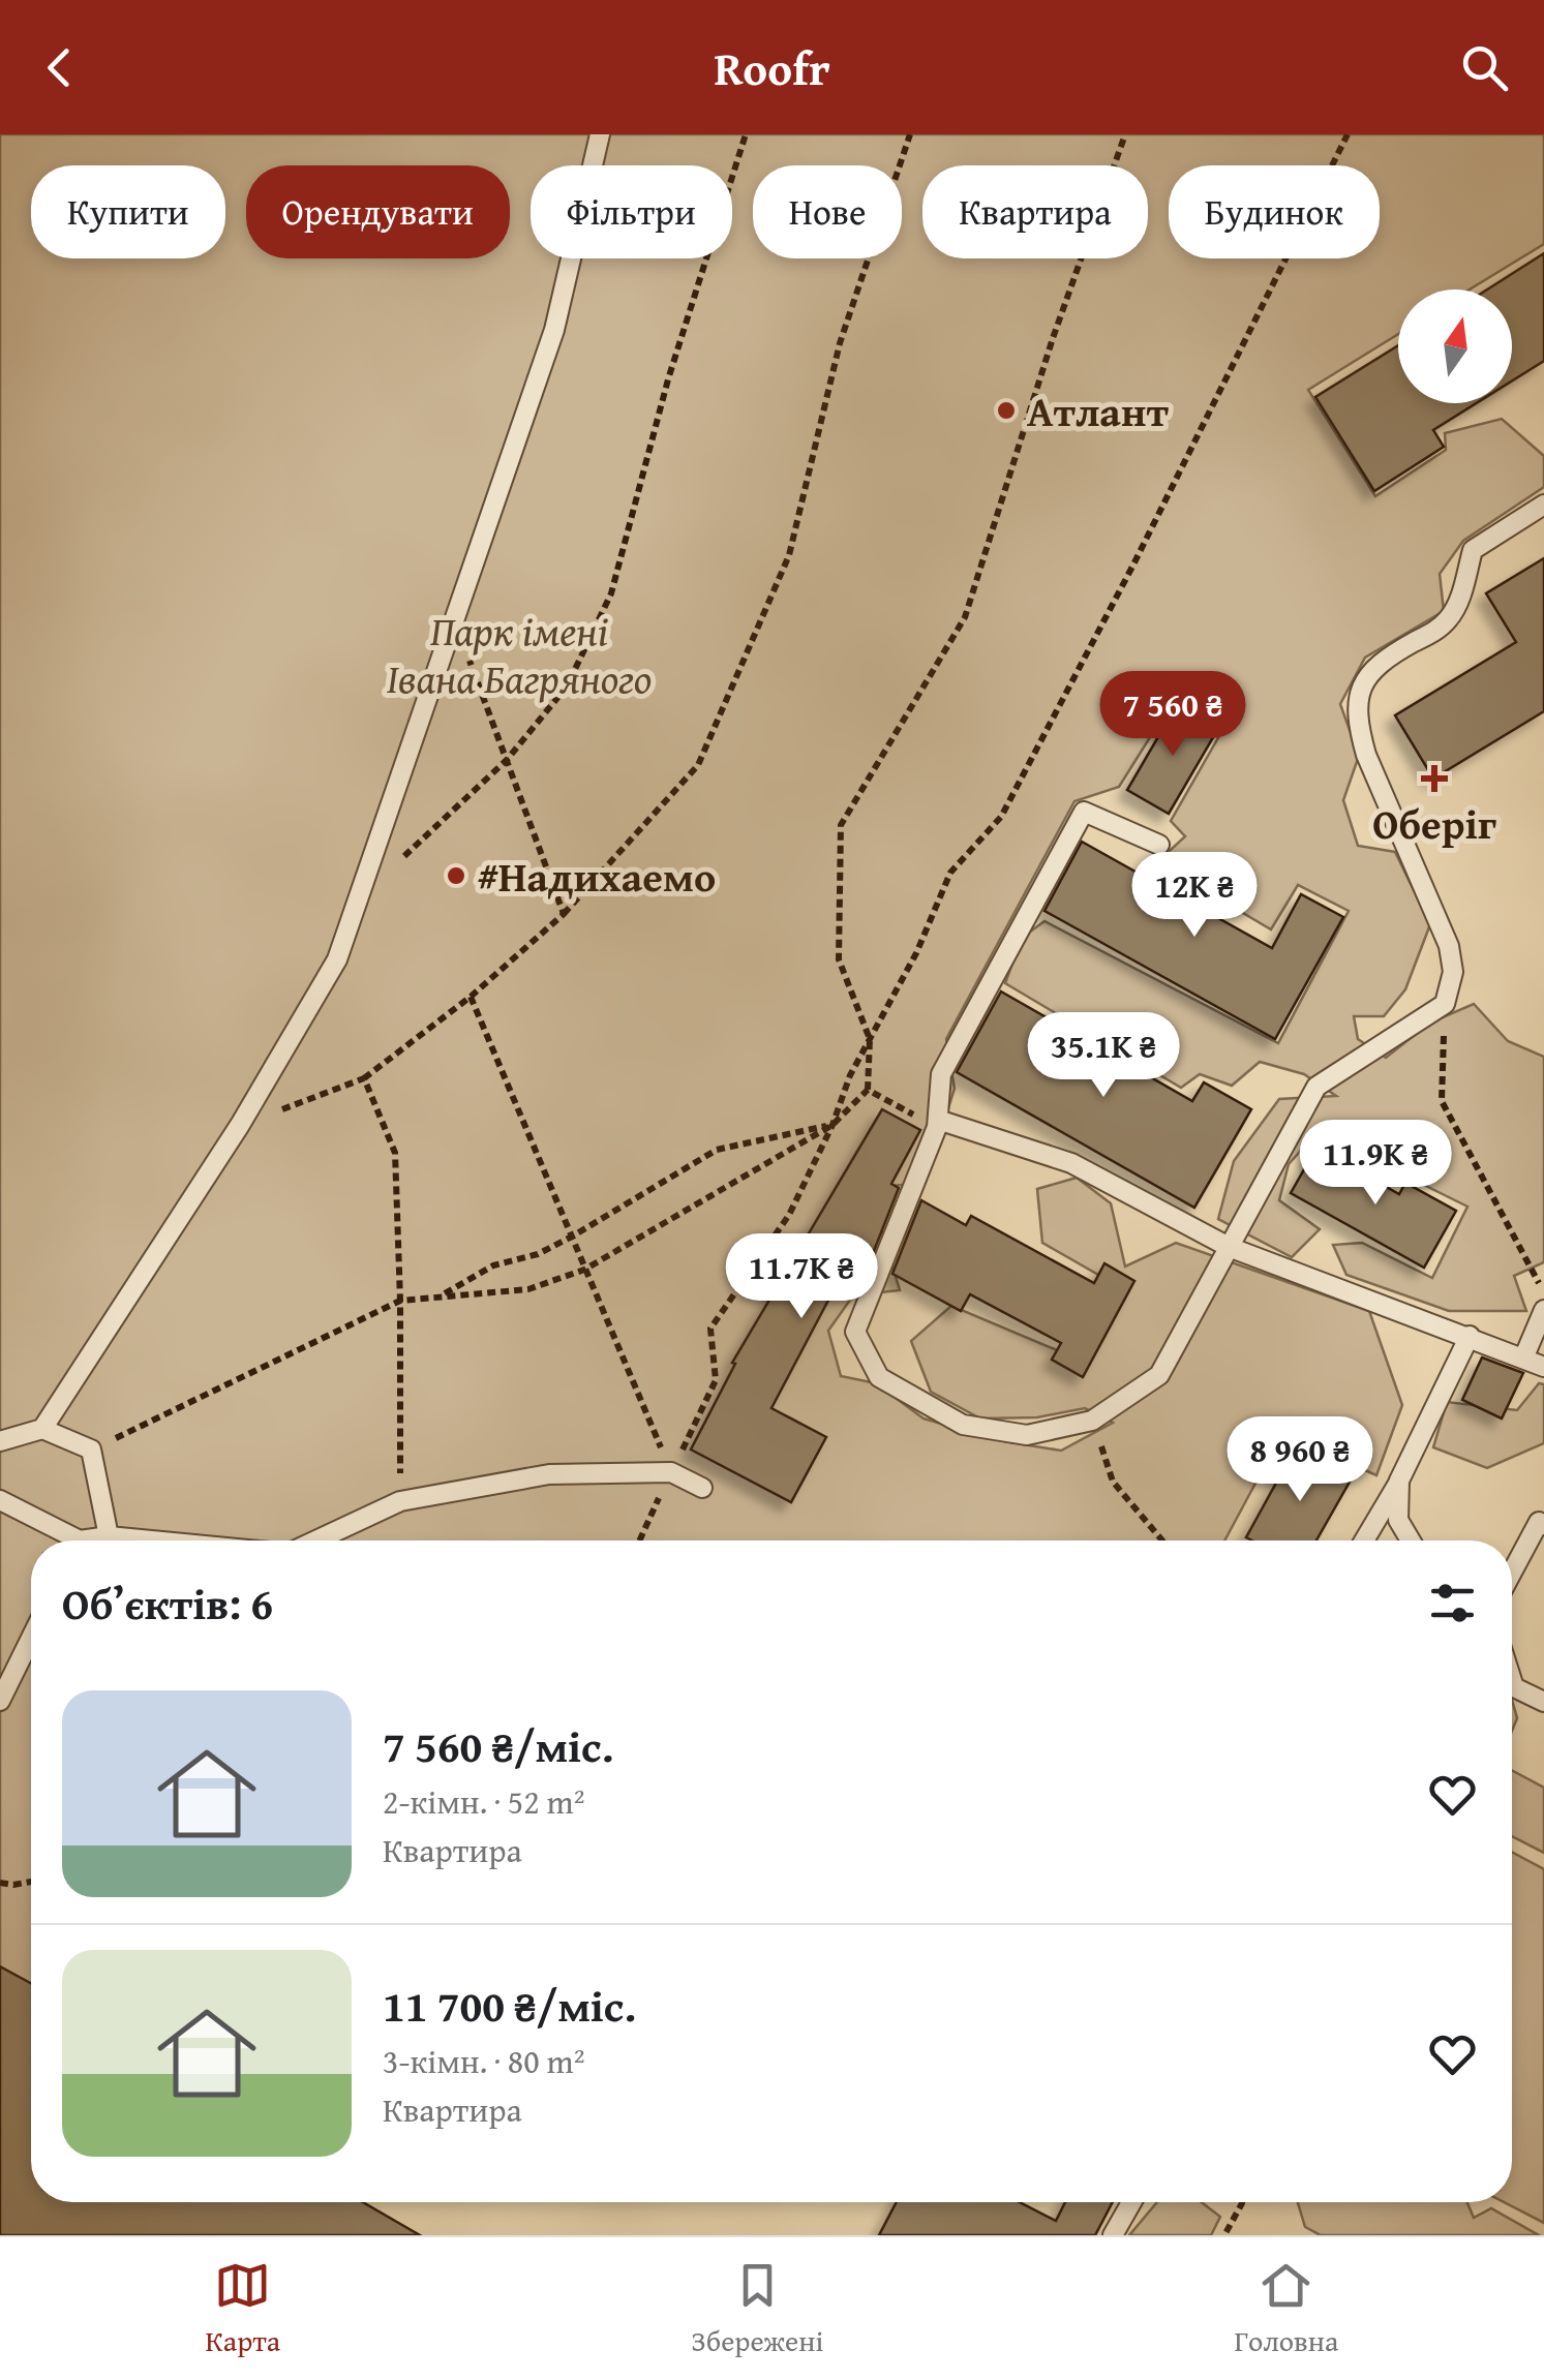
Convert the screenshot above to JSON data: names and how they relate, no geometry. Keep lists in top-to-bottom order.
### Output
{
  "parks": ["Парк імені Івана Багряного"],
  "places": {
    "other": ["Атлант", "#Надихаемо"],
    "health": ["Оберіг"]
  },
  "north": "top",
  "page": {
    "header": "Roofr",
    "chip": [
      "Купити",
      "Орендувати",
      "Фільтри",
      "Нове",
      "Квартира",
      "Будинок"
    ],
    "price": [
      "7 560 ₴",
      "12K ₴",
      "35.1K ₴",
      "11.9K ₴",
      "11.7K ₴",
      "8 960 ₴"
    ],
    "heading": "Об’єктів: 6",
    "list": [
      {
        "name": "7 560 ₴/міс.",
        "note": "2-кімн. · 52 m² · Квартира"
      },
      {
        "name": "11 700 ₴/міс.",
        "note": "3-кімн. · 80 m² · Квартира"
      }
    ],
    "tabs": ["Карта", "Збережені", "Головна"]
  }
}
